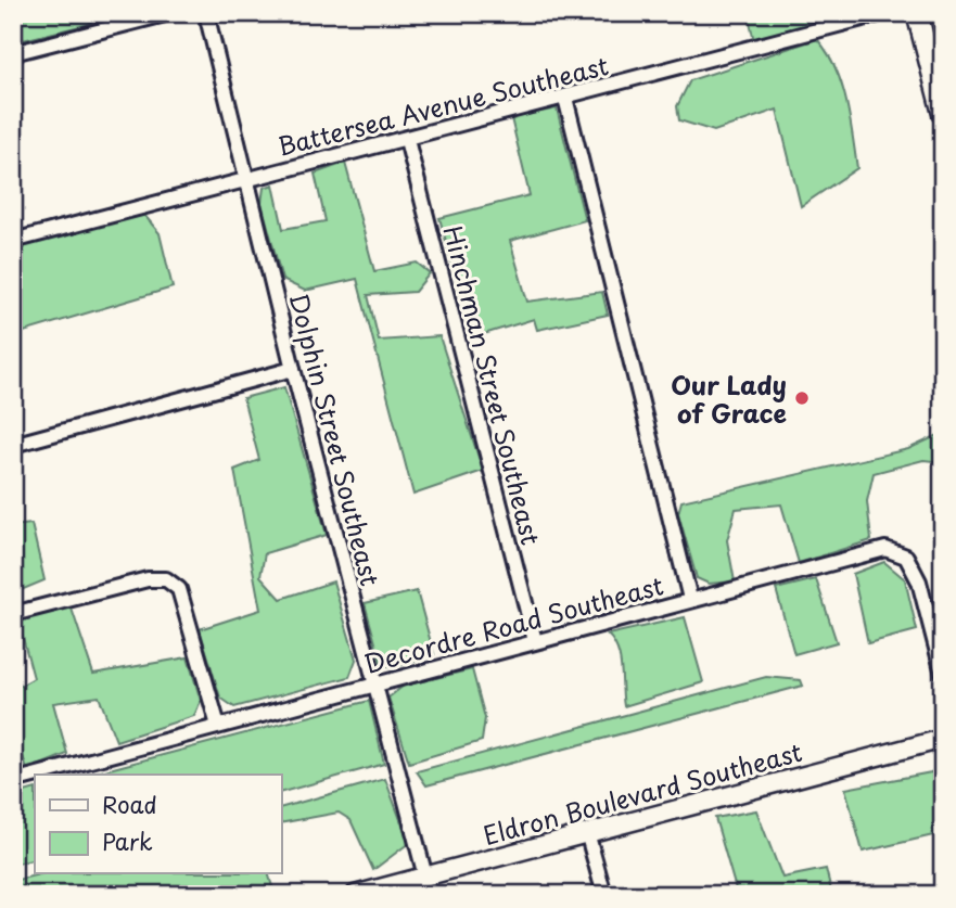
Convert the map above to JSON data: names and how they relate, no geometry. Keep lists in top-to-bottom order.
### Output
{
  "streets": {
    "street": [
      "Battersea Avenue Southeast",
      "Hinchman Street Southeast",
      "Dolphin Street Southeast",
      "Decordre Road Southeast",
      "Eldron Boulevard Southeast"
    ]
  },
  "crossings": [
    ["Battersea Avenue Southeast", "Hinchman Street Southeast"],
    ["Battersea Avenue Southeast", "Dolphin Street Southeast"],
    ["Hinchman Street Southeast", "Decordre Road Southeast"],
    ["Dolphin Street Southeast", "Decordre Road Southeast"],
    ["Dolphin Street Southeast", "Eldron Boulevard Southeast"]
  ],
  "places": ["Our Lady of Grace"],
  "legend": ["Road", "Park"]
}
